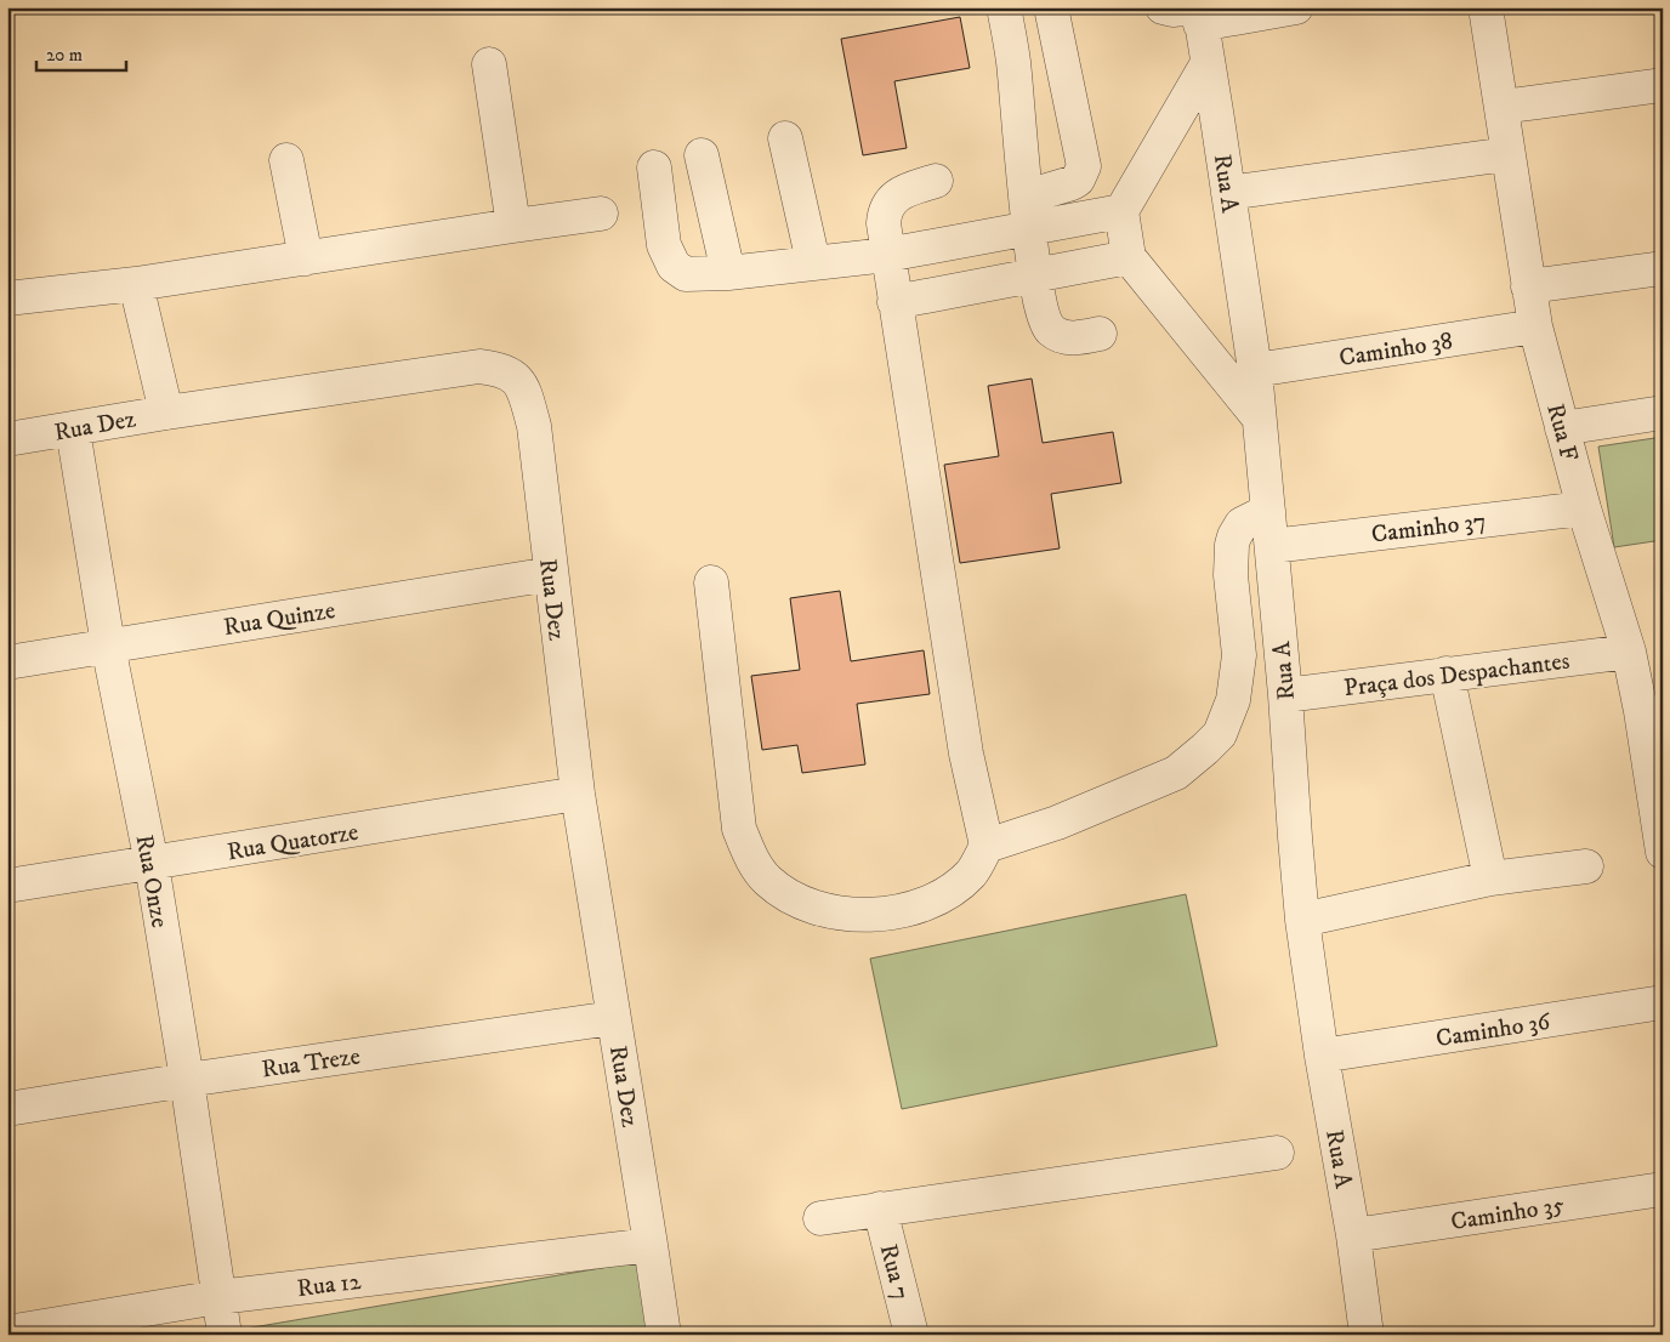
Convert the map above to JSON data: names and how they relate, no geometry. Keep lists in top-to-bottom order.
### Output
{
  "streets": {
    "street": [
      "Rua A",
      "Caminho 38",
      "Rua Dez",
      "Rua F",
      "Caminho 37",
      "Rua Quinze",
      "Praça dos Despachantes",
      "Rua Quatorze",
      "Rua Onze",
      "Caminho 36",
      "Rua Treze",
      "Caminho 35",
      "Rua 7",
      "Rua 12"
    ]
  },
  "crossings": [
    ["Rua A", "Caminho 38"],
    ["Rua A", "Caminho 37"],
    ["Rua A", "Praça dos Despachantes"],
    ["Rua A", "Caminho 36"],
    ["Rua A", "Caminho 35"],
    ["Caminho 38", "Rua F"],
    ["Rua Dez", "Rua Quinze"],
    ["Rua Dez", "Rua Quatorze"],
    ["Rua Dez", "Rua Onze"],
    ["Rua Dez", "Rua Treze"],
    ["Rua Dez", "Rua 12"],
    ["Rua F", "Caminho 37"],
    ["Rua F", "Praça dos Despachantes"],
    ["Rua Quinze", "Rua Onze"],
    ["Rua Quatorze", "Rua Onze"],
    ["Rua Onze", "Rua Treze"],
    ["Rua Onze", "Rua 12"]
  ],
  "scale_bar": "20 m"
}
